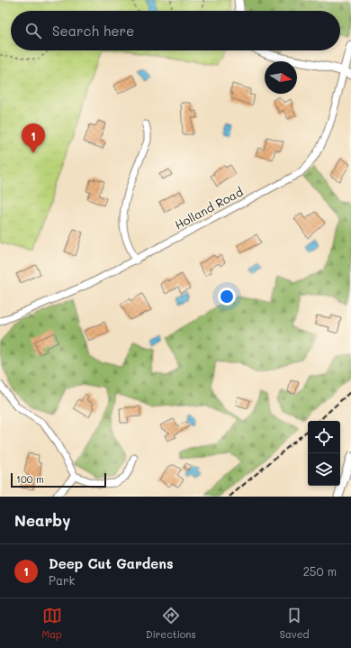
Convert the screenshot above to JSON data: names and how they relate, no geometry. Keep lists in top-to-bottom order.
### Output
{
  "streets": {
    "street": ["Holland Road"]
  },
  "scale_bar": "100 m",
  "north": "right",
  "page": {
    "search": "Search here",
    "pins": "1",
    "scale": "100 m",
    "heading": "Nearby",
    "list": [
      {
        "mark": "1",
        "name": "Deep Cut Gardens",
        "note": "Park",
        "value": "250 m"
      }
    ],
    "nav": ["Map", "Directions", "Saved"]
  }
}
